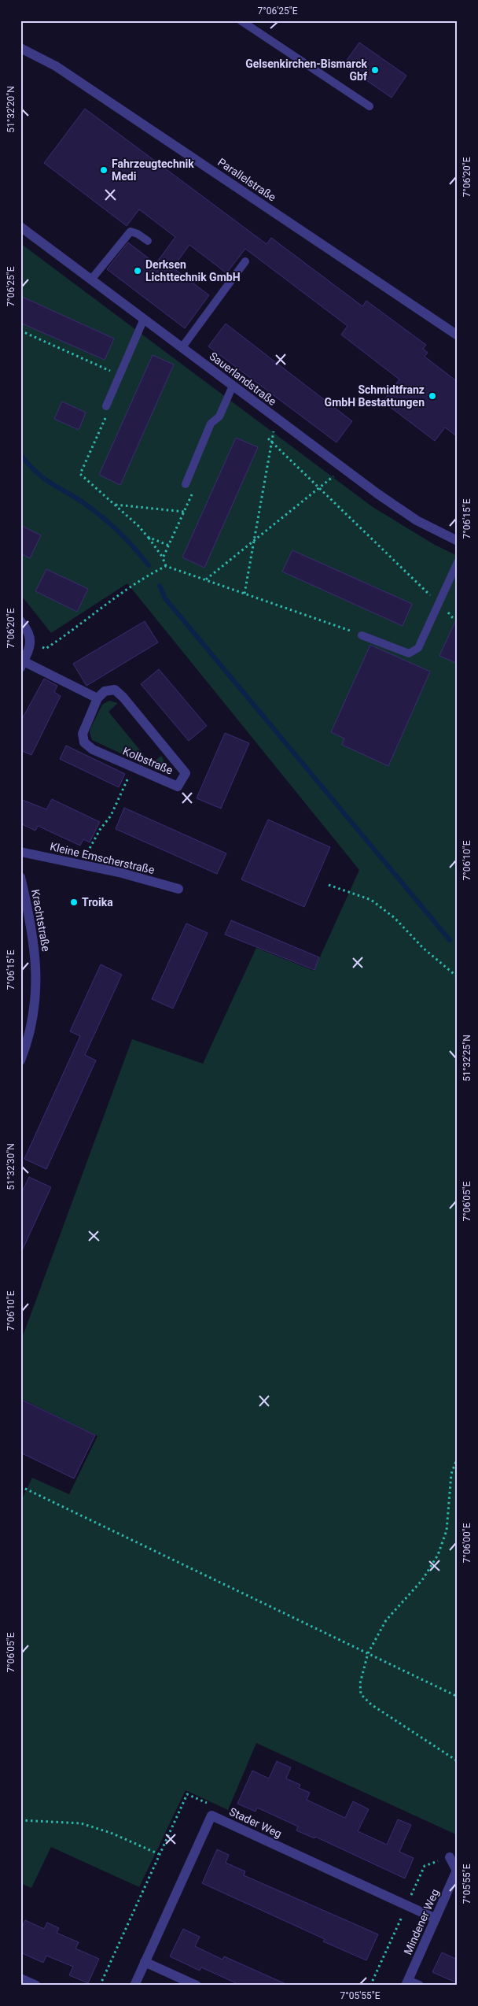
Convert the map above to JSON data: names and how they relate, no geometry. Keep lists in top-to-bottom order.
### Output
{
  "streets": {
    "street": [
      "Parallelstraße",
      "Sauerlandstraße",
      "Kolbstraße",
      "Kleine Emscherstraße",
      "Krachtstraße",
      "Stader Weg",
      "Mindener Weg"
    ]
  },
  "crossings": [
    ["Stader Weg", "Mindener Weg"]
  ],
  "places": [
    "Gelsenkirchen-Bismarck Gbf",
    "Fahrzeugtechnik Medi",
    "Derksen Lichttechnik GmbH",
    "Schmidtfranz GmbH Bestattungen",
    "Troika"
  ],
  "coordinates": [
    "7°06'25\"E",
    "51°32'20\"N",
    "7°06'20\"E",
    "7°06'15\"E",
    "7°06'10\"E",
    "51°32'25\"N",
    "51°32'30\"N",
    "7°06'05\"E",
    "7°06'00\"E",
    "7°05'55\"E"
  ]
}
